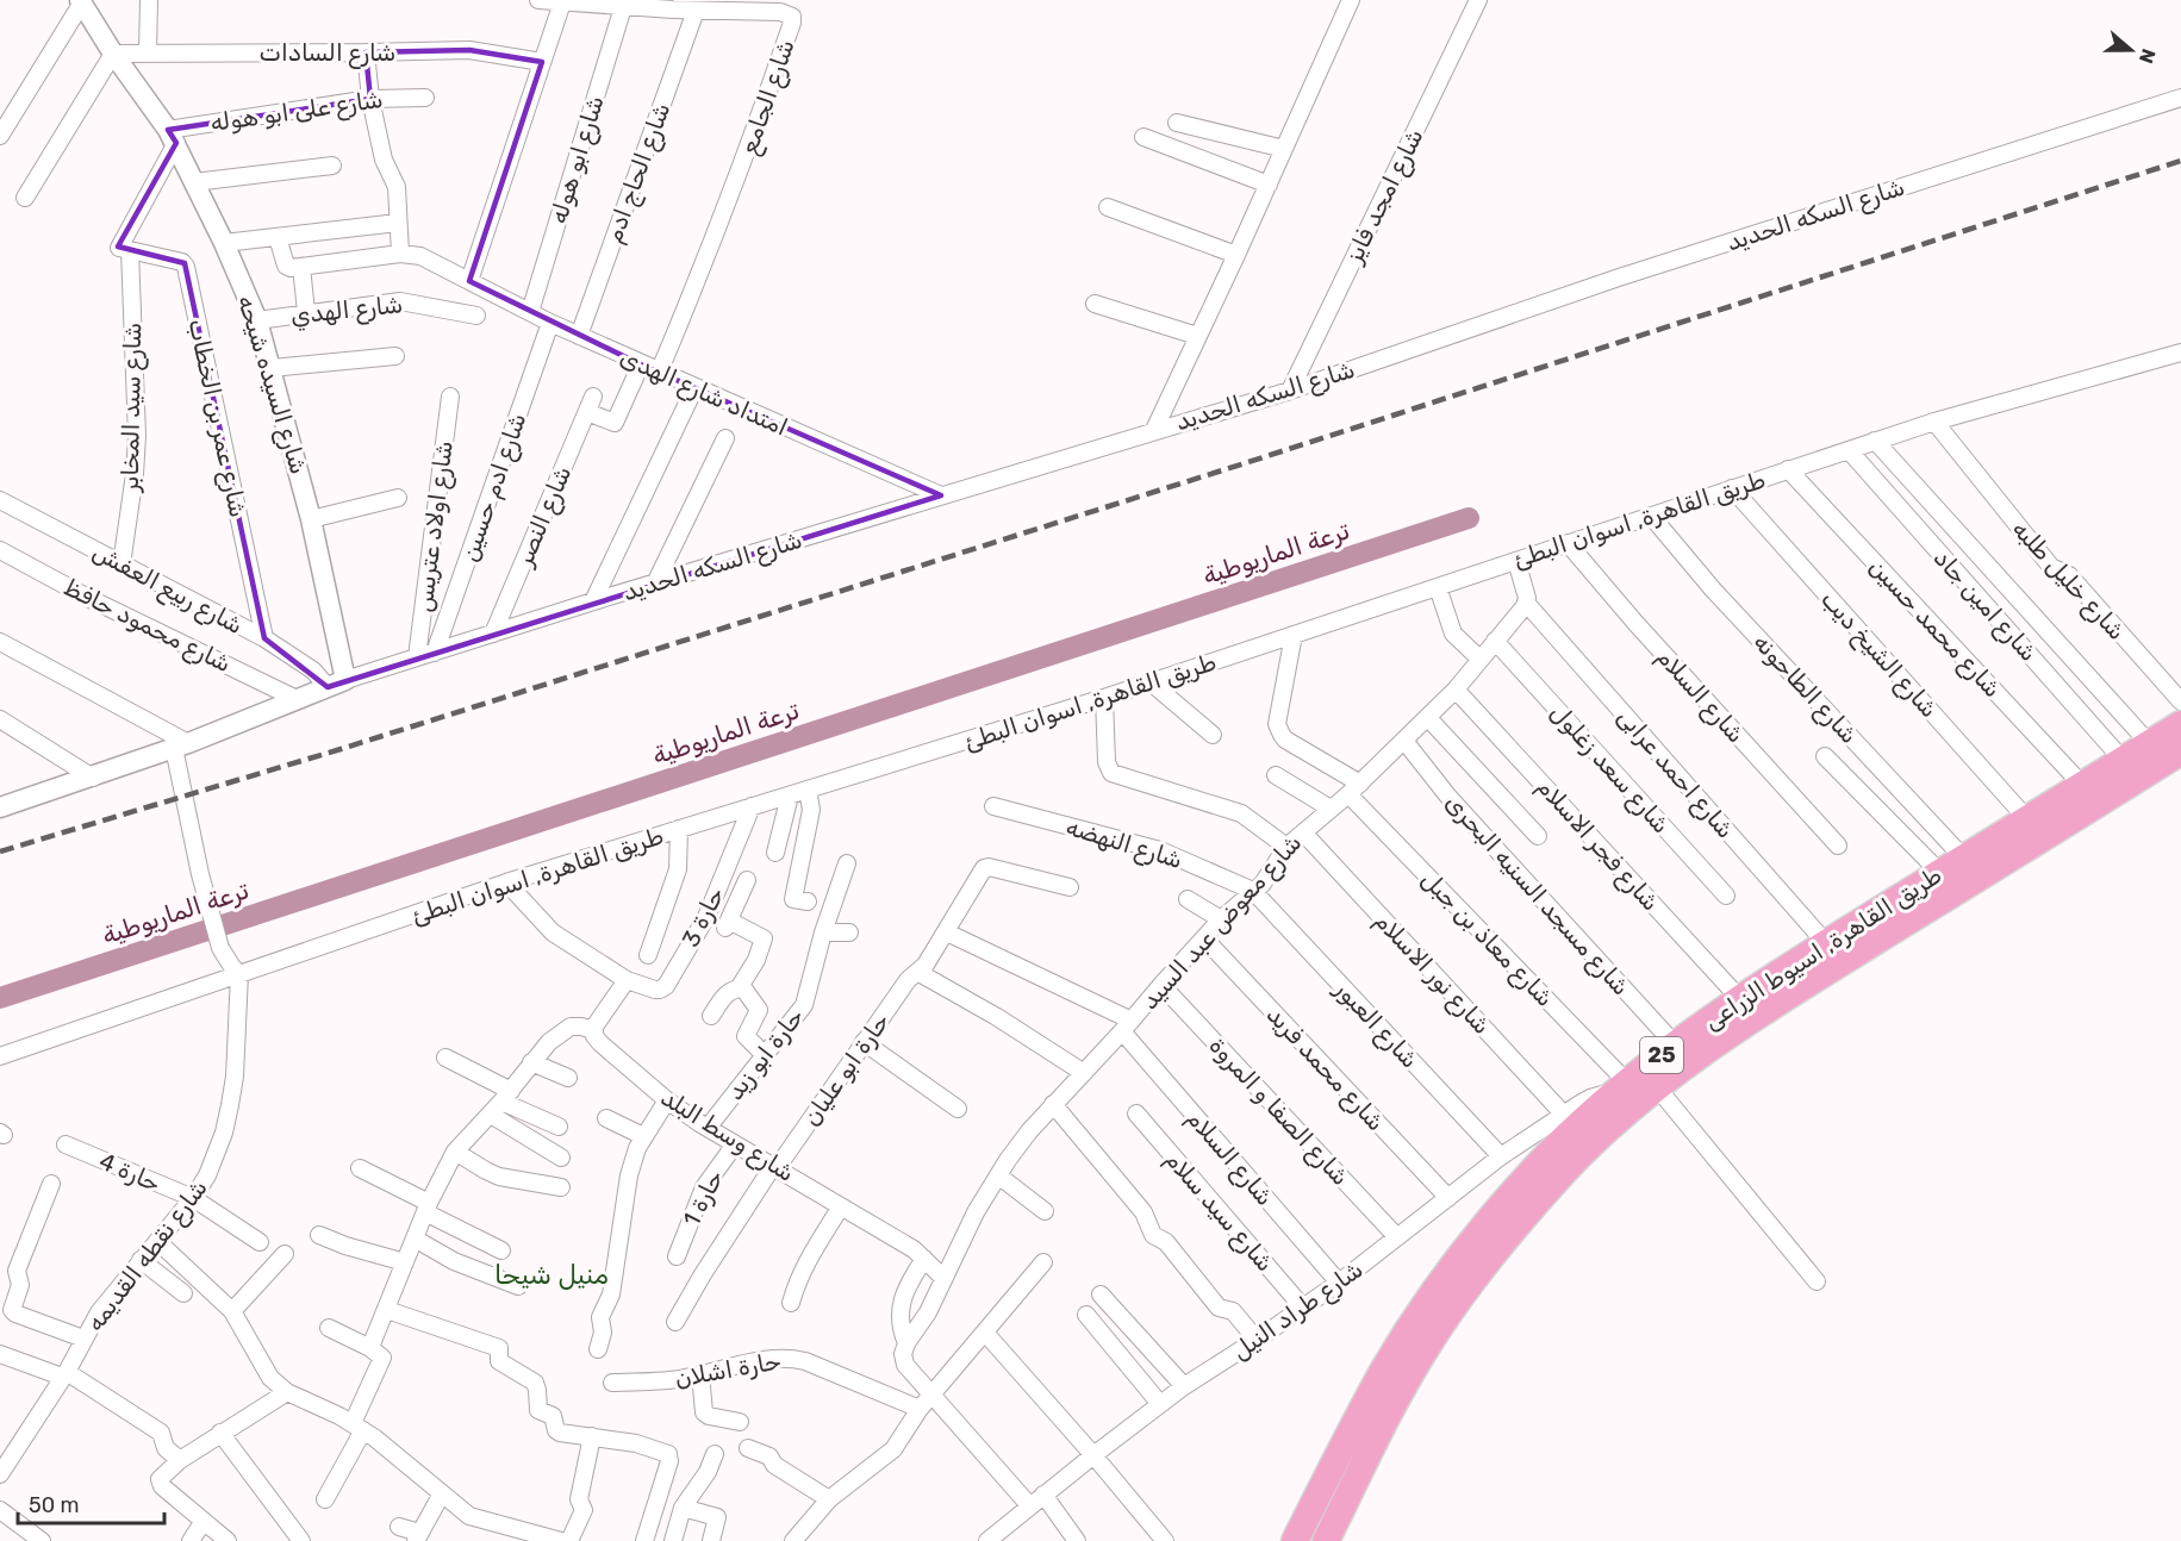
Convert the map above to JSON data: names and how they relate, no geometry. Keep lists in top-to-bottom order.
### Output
{
  "streets": {
    "highway": ["طريق القاهرة, اسيوط الزراعى", "25"],
    "street": [
      "شارع السادات",
      "شارع الجامع",
      "شارع على ابو هوله",
      "شارع ابو هوله",
      "شارع الحاج ادم",
      "شارع امجد فايز",
      "شارع السكه الحديد",
      "شارع الهدي",
      "شارع السيده شيحه",
      "امتداد شارع الهدى",
      "شارع سيد المخابر",
      "شارع عمر بن الخطاب",
      "شارع ادم حسين",
      "شارع النصر",
      "طريق القاهرة, اسوان البطئ",
      "شارع اولاد عتريس",
      "شارع خليل طلبه",
      "شارع ربيع العفش",
      "شارع امين جاد",
      "شارع محمود حافظ",
      "شارع محمد حسين",
      "شارع الشيخ ديب",
      "شارع الطاحونه",
      "شارع السلام",
      "شارع سعد زغلول",
      "شارع احمد عرابى",
      "شارع النهضه",
      "شارع فجر الاسلام",
      "شارع مسجد السنيه البحرى",
      "حارة 3",
      "شارع معوض عبد السيد",
      "شارع معاذ بن جبل",
      "شارع نور الاسلام",
      "شارع العبور",
      "حارة ابو زيد",
      "شارع محمد فريد",
      "حارة ابو عليان",
      "شارع الصفا و المروة",
      "شارع وسط البلد",
      "حارة 4",
      "حارة 1",
      "شارع سيد سلام",
      "شارع نقطه القديمه",
      "شارع طراد النيل",
      "حارة اشلان"
    ]
  },
  "crossings": [
    ["شارع السادات", "شارع السيده شيحه"],
    ["شارع الجامع", "شارع ابو هوله"],
    ["شارع الجامع", "شارع الحاج ادم"],
    ["شارع الجامع", "امتداد شارع الهدى"],
    ["شارع على ابو هوله", "شارع السيده شيحه"],
    ["شارع ابو هوله", "امتداد شارع الهدى"],
    ["شارع الحاج ادم", "امتداد شارع الهدى"],
    ["شارع امجد فايز", "شارع السكه الحديد"],
    ["شارع السكه الحديد", "شارع السيده شيحه"],
    ["شارع السكه الحديد", "امتداد شارع الهدى"],
    ["شارع السكه الحديد", "شارع ادم حسين"],
    ["شارع السكه الحديد", "شارع النصر"],
    ["شارع السكه الحديد", "شارع اولاد عتريس"],
    ["شارع السكه الحديد", "شارع ربيع العفش"],
    ["شارع الهدي", "شارع السيده شيحه"],
    ["شارع السيده شيحه", "شارع ربيع العفش"],
    ["امتداد شارع الهدى", "شارع ادم حسين"],
    ["امتداد شارع الهدى", "شارع النصر"],
    ["شارع سيد المخابر", "شارع عمر بن الخطاب"],
    ["شارع سيد المخابر", "شارع ربيع العفش"],
    ["شارع عمر بن الخطاب", "شارع ربيع العفش"],
    ["طريق القاهرة, اسوان البطئ", "شارع خليل طلبه"],
    ["طريق القاهرة, اسوان البطئ", "شارع امين جاد"],
    ["طريق القاهرة, اسوان البطئ", "شارع محمد حسين"],
    ["طريق القاهرة, اسوان البطئ", "شارع الشيخ ديب"],
    ["طريق القاهرة, اسوان البطئ", "شارع الطاحونه"],
    ["طريق القاهرة, اسوان البطئ", "شارع السلام"],
    ["طريق القاهرة, اسوان البطئ", "حارة 3"],
    ["طريق القاهرة, اسوان البطئ", "شارع معاذ بن جبل"],
    ["طريق القاهرة, اسوان البطئ", "شارع نقطه القديمه"],
    ["شارع امين جاد", "طريق القاهرة, اسيوط الزراعى"],
    ["شارع محمد حسين", "طريق القاهرة, اسيوط الزراعى"],
    ["شارع الشيخ ديب", "طريق القاهرة, اسيوط الزراعى"],
    ["شارع الطاحونه", "طريق القاهرة, اسيوط الزراعى"],
    ["شارع السلام", "شارع معوض عبد السيد"],
    ["شارع السلام", "شارع طراد النيل"],
    ["شارع سعد زغلول", "شارع معوض عبد السيد"],
    ["شارع احمد عرابى", "شارع معوض عبد السيد"],
    ["شارع احمد عرابى", "طريق القاهرة, اسيوط الزراعى"],
    ["شارع النهضه", "شارع معوض عبد السيد"],
    ["شارع النهضه", "شارع العبور"],
    ["شارع فجر الاسلام", "شارع معوض عبد السيد"],
    ["شارع فجر الاسلام", "طريق القاهرة, اسيوط الزراعى"],
    ["شارع مسجد السنيه البحرى", "شارع معوض عبد السيد"],
    ["شارع مسجد السنيه البحرى", "طريق القاهرة, اسيوط الزراعى"],
    ["شارع معوض عبد السيد", "شارع معاذ بن جبل"],
    ["شارع معوض عبد السيد", "شارع نور الاسلام"],
    ["شارع معوض عبد السيد", "شارع العبور"],
    ["شارع معوض عبد السيد", "شارع محمد فريد"],
    ["شارع معوض عبد السيد", "شارع الصفا و المروة"],
    ["شارع معوض عبد السيد", "شارع وسط البلد"],
    ["شارع معاذ بن جبل", "طريق القاهرة, اسيوط الزراعى"],
    ["شارع معاذ بن جبل", "شارع طراد النيل"],
    ["طريق القاهرة, اسيوط الزراعى", "شارع طراد النيل"],
    ["شارع نور الاسلام", "شارع طراد النيل"],
    ["شارع العبور", "شارع طراد النيل"],
    ["حارة ابو زيد", "شارع وسط البلد"],
    ["شارع محمد فريد", "شارع طراد النيل"],
    ["حارة ابو عليان", "شارع وسط البلد"],
    ["شارع الصفا و المروة", "شارع طراد النيل"],
    ["شارع وسط البلد", "حارة 1"],
    ["حارة 4", "شارع نقطه القديمه"],
    ["شارع سيد سلام", "شارع طراد النيل"]
  ],
  "districts": ["منيل شيحا"],
  "water": ["ترعة الماريوطية"],
  "scale_bar": "50 m",
  "north": "right"
}
